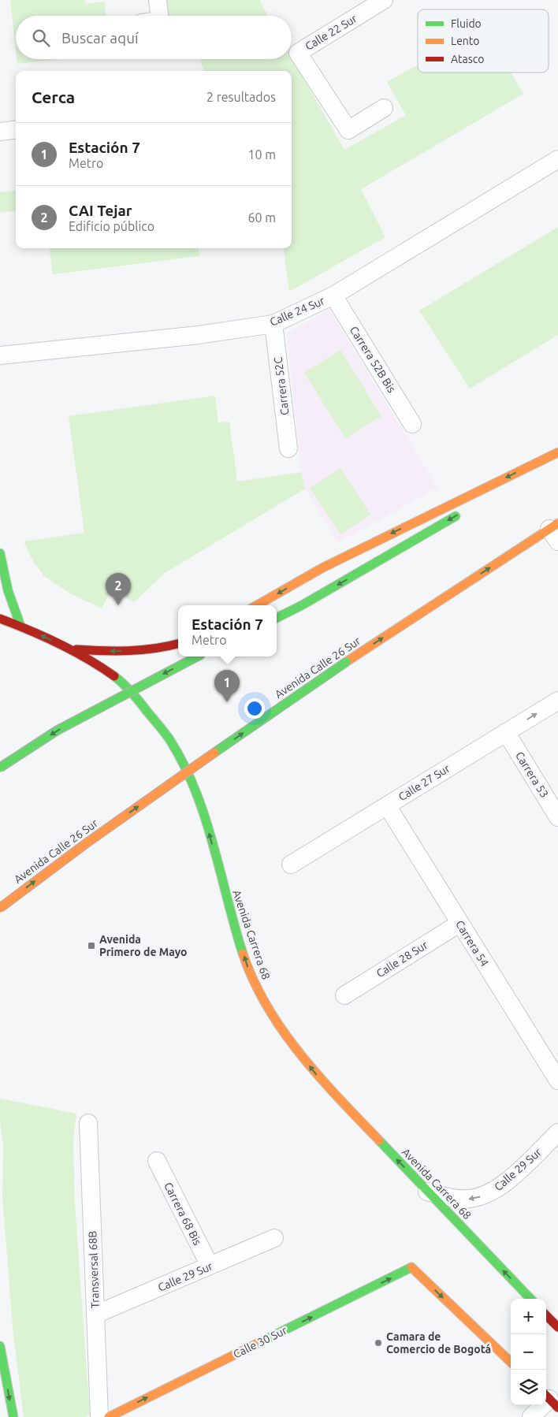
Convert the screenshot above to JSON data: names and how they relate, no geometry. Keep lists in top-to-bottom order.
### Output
{
  "streets": {
    "main road": ["Avenida Calle 26 Sur", "Avenida Carrera 68", "Calle 30 Sur"],
    "street": [
      "Calle 22 Sur",
      "Calle 24 Sur",
      "Carrera 52B Bis",
      "Carrera 52C",
      "Carrera 53",
      "Calle 27 Sur",
      "Carrera 54",
      "Calle 28 Sur",
      "Calle 29 Sur",
      "Carrera 68 Bis",
      "Transversal 68B"
    ]
  },
  "crossings": [
    ["Calle 24 Sur", "Carrera 52B Bis"],
    ["Calle 24 Sur", "Carrera 52C"],
    ["Carrera 53", "Calle 27 Sur"],
    ["Calle 27 Sur", "Carrera 54"],
    ["Avenida Carrera 68", "Calle 29 Sur"],
    ["Carrera 54", "Calle 28 Sur"],
    ["Calle 29 Sur", "Carrera 68 Bis"],
    ["Calle 29 Sur", "Transversal 68B"]
  ],
  "one_way": ["Avenida Carrera 68", "Calle 29 Sur", "Calle 30 Sur"],
  "places": {
    "transit": ["Avenida Primero de Mayo"],
    "other": ["Camara de Comercio de Bogotá"]
  },
  "legend": ["Fluido", "Lento", "Atasco"],
  "page": {
    "search": "Buscar aquí",
    "heading": ["Cerca", "2 resultados"],
    "list": [
      {
        "mark": "1",
        "name": "Estación 7",
        "note": "Metro",
        "value": "10 m"
      },
      {
        "mark": "2",
        "name": "CAI Tejar",
        "note": "Edificio público",
        "value": "60 m"
      }
    ],
    "pins": ["2", "1"],
    "popup": ["Estación 7", "Metro"],
    "map_buttons": ["+", "−"]
  }
}
